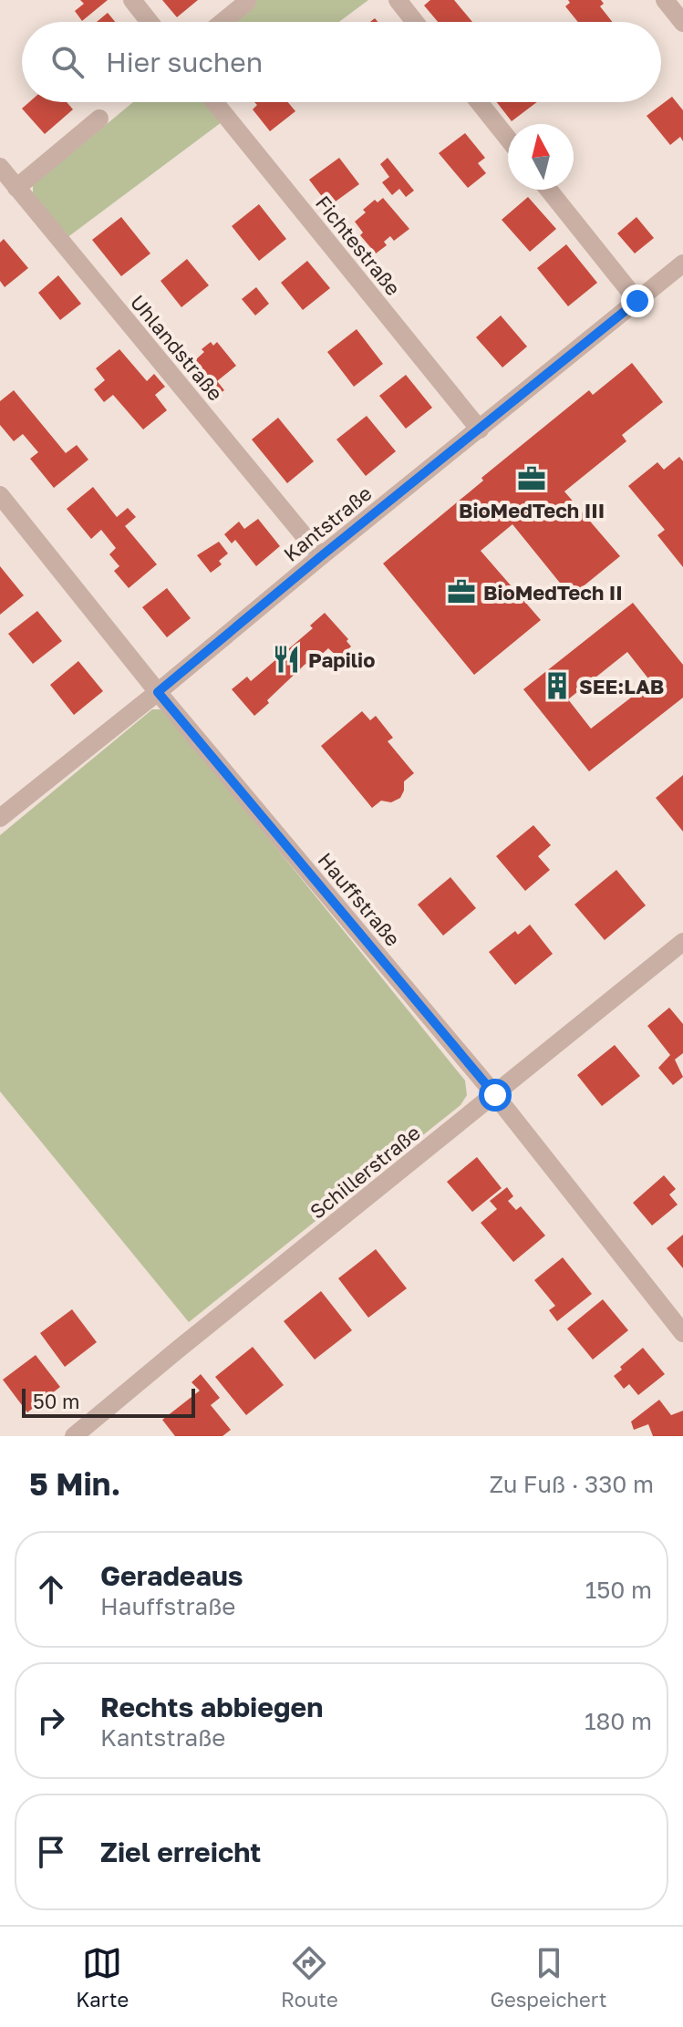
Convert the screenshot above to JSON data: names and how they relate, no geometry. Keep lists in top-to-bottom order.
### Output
{
  "streets": {
    "street": [
      "Fichtestraße",
      "Uhlandstraße",
      "Kantstraße",
      "Hauffstraße",
      "Schillerstraße"
    ]
  },
  "crossings": [
    ["Fichtestraße", "Kantstraße"],
    ["Uhlandstraße", "Kantstraße"],
    ["Kantstraße", "Hauffstraße"],
    ["Hauffstraße", "Schillerstraße"]
  ],
  "places": {
    "office": ["BioMedTech III", "BioMedTech II"],
    "restaurant": ["Papilio"],
    "building": ["SEE:LAB"]
  },
  "scale_bar": "50 m",
  "north": "top",
  "page": {
    "search": "Hier suchen",
    "scale": "50 m",
    "heading": ["5 Min.", "Zu Fuß · 330 m"],
    "list": [
      ["Geradeaus", "Hauffstraße", "150 m"],
      ["Rechts abbiegen", "Kantstraße", "180 m"],
      "Ziel erreicht"
    ],
    "nav": ["Karte", "Route", "Gespeichert"]
  }
}
